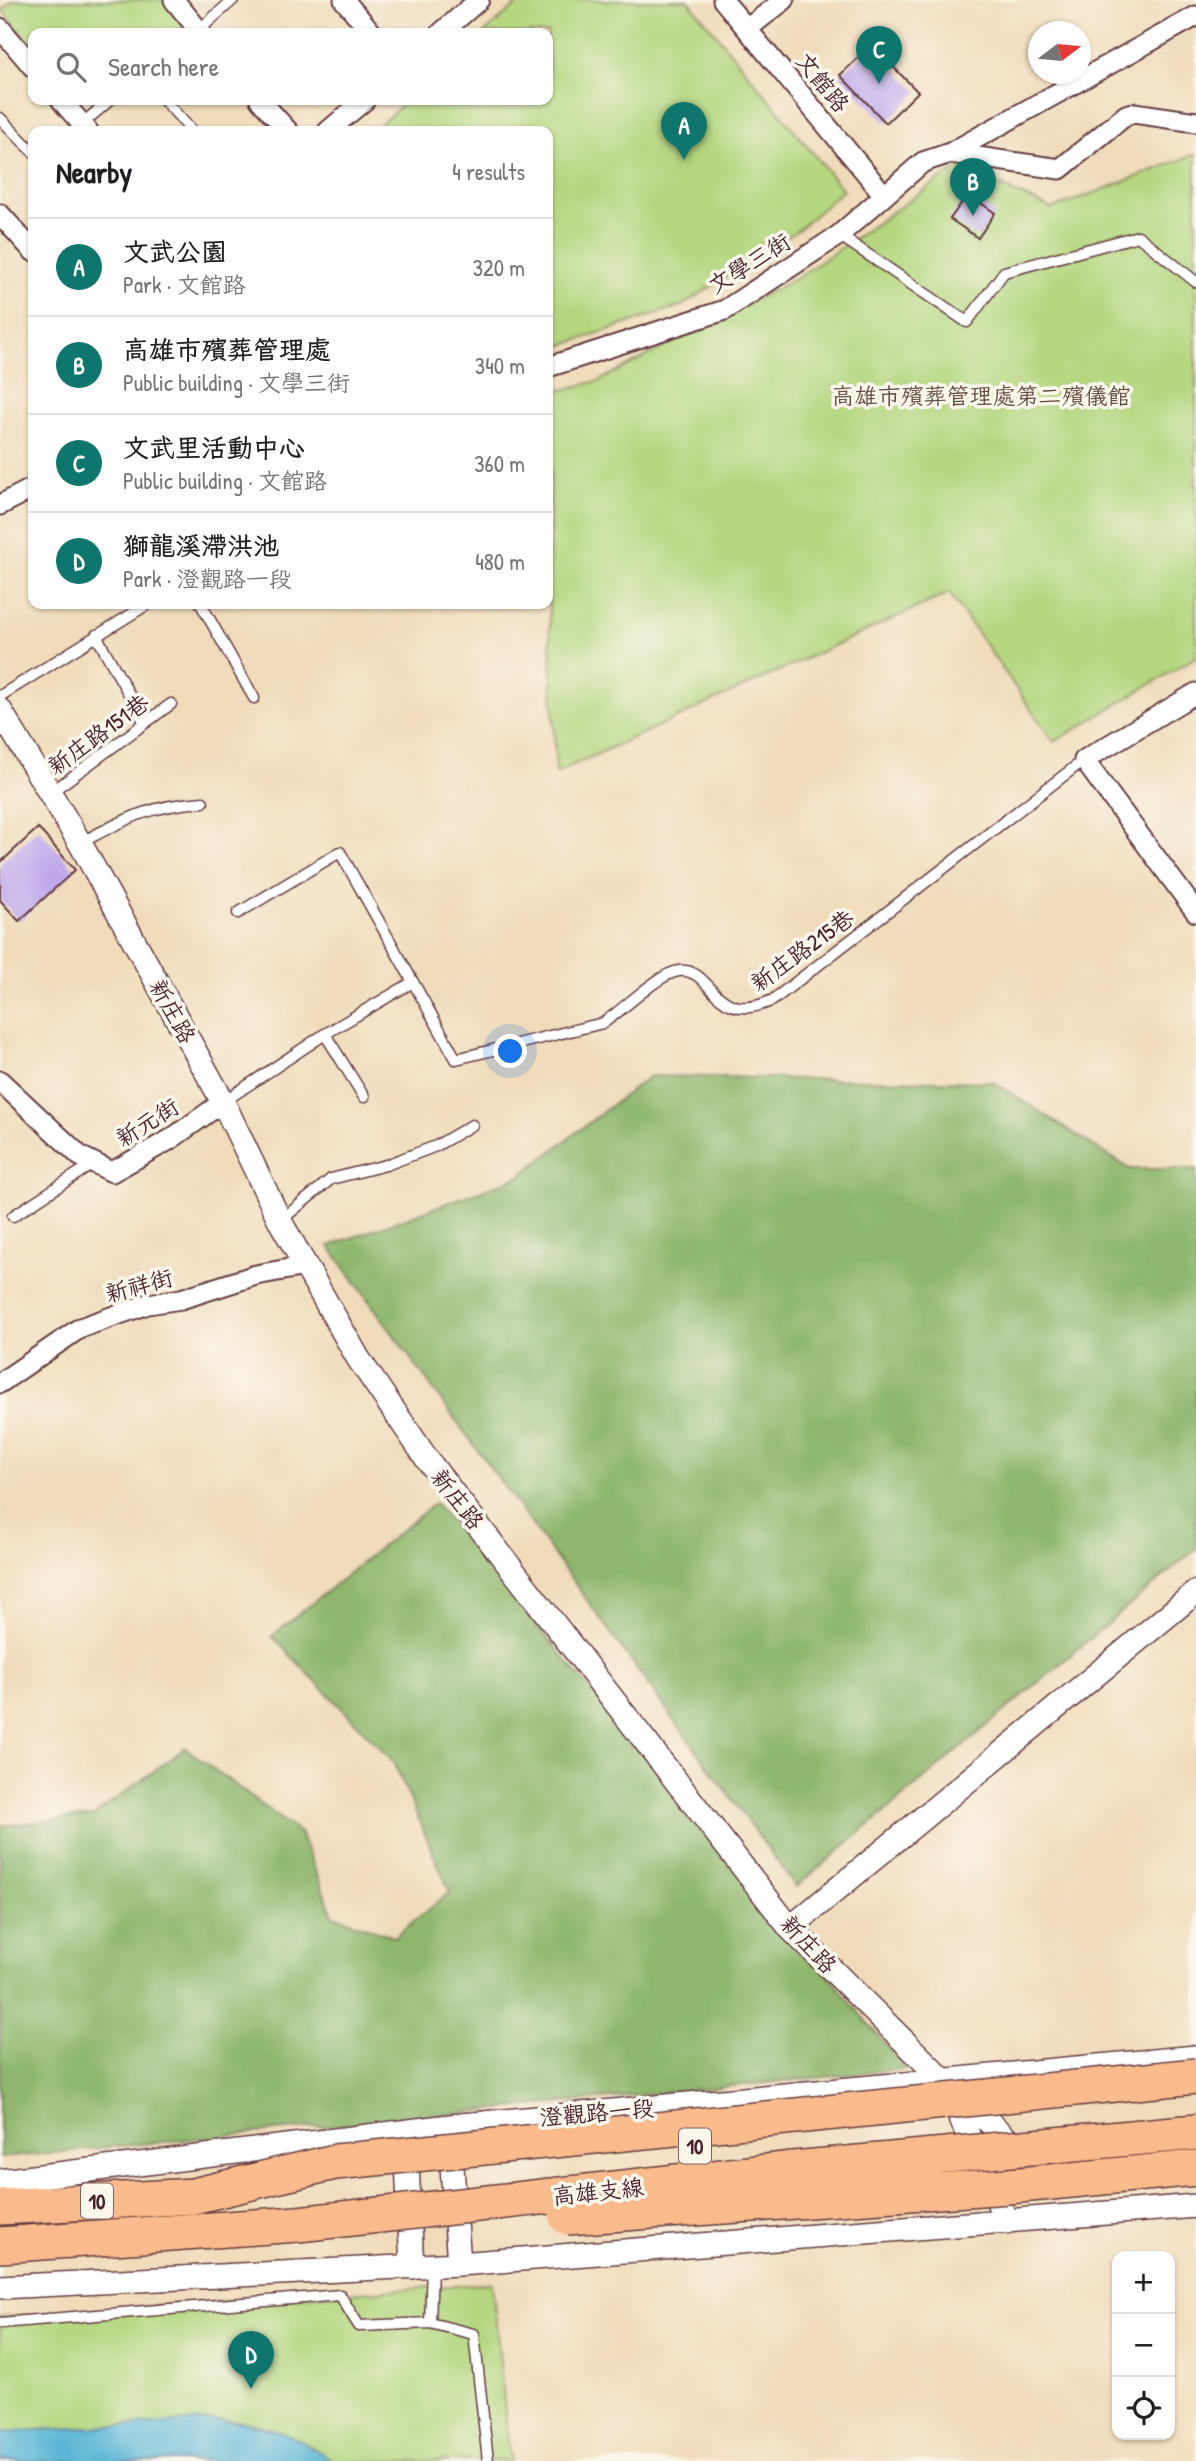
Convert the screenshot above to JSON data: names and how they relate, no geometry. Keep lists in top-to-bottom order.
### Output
{
  "streets": {
    "highway": ["10", "高雄支線"],
    "street": [
      "文館路",
      "文學三街",
      "新庄路",
      "新元街",
      "新祥街",
      "澄觀路一段"
    ],
    "lane": ["新庄路151巷", "新庄路215巷"]
  },
  "crossings": [
    ["文館路", "文學三街"],
    ["新庄路151巷", "新庄路"],
    ["新庄路", "新元街"],
    ["新庄路", "新祥街"],
    ["新庄路", "澄觀路一段"]
  ],
  "parks": ["高雄市殯葬管理處第二殯儀館"],
  "north": "right",
  "page": {
    "pins": [
      "C",
      "A",
      "B",
      "D"
    ],
    "search": "Search here",
    "heading": ["Nearby", "4 results"],
    "list": [
      {
        "mark": "A",
        "name": "文武公園",
        "note": "Park · 文館路",
        "value": "320 m"
      },
      {
        "mark": "B",
        "name": "高雄市殯葬管理處",
        "note": "Public building · 文學三街",
        "value": "340 m"
      },
      {
        "mark": "C",
        "name": "文武里活動中心",
        "note": "Public building · 文館路",
        "value": "360 m"
      },
      {
        "mark": "D",
        "name": "獅龍溪滯洪池",
        "note": "Park · 澄觀路一段",
        "value": "480 m"
      }
    ],
    "map_buttons": ["+", "−"]
  }
}
